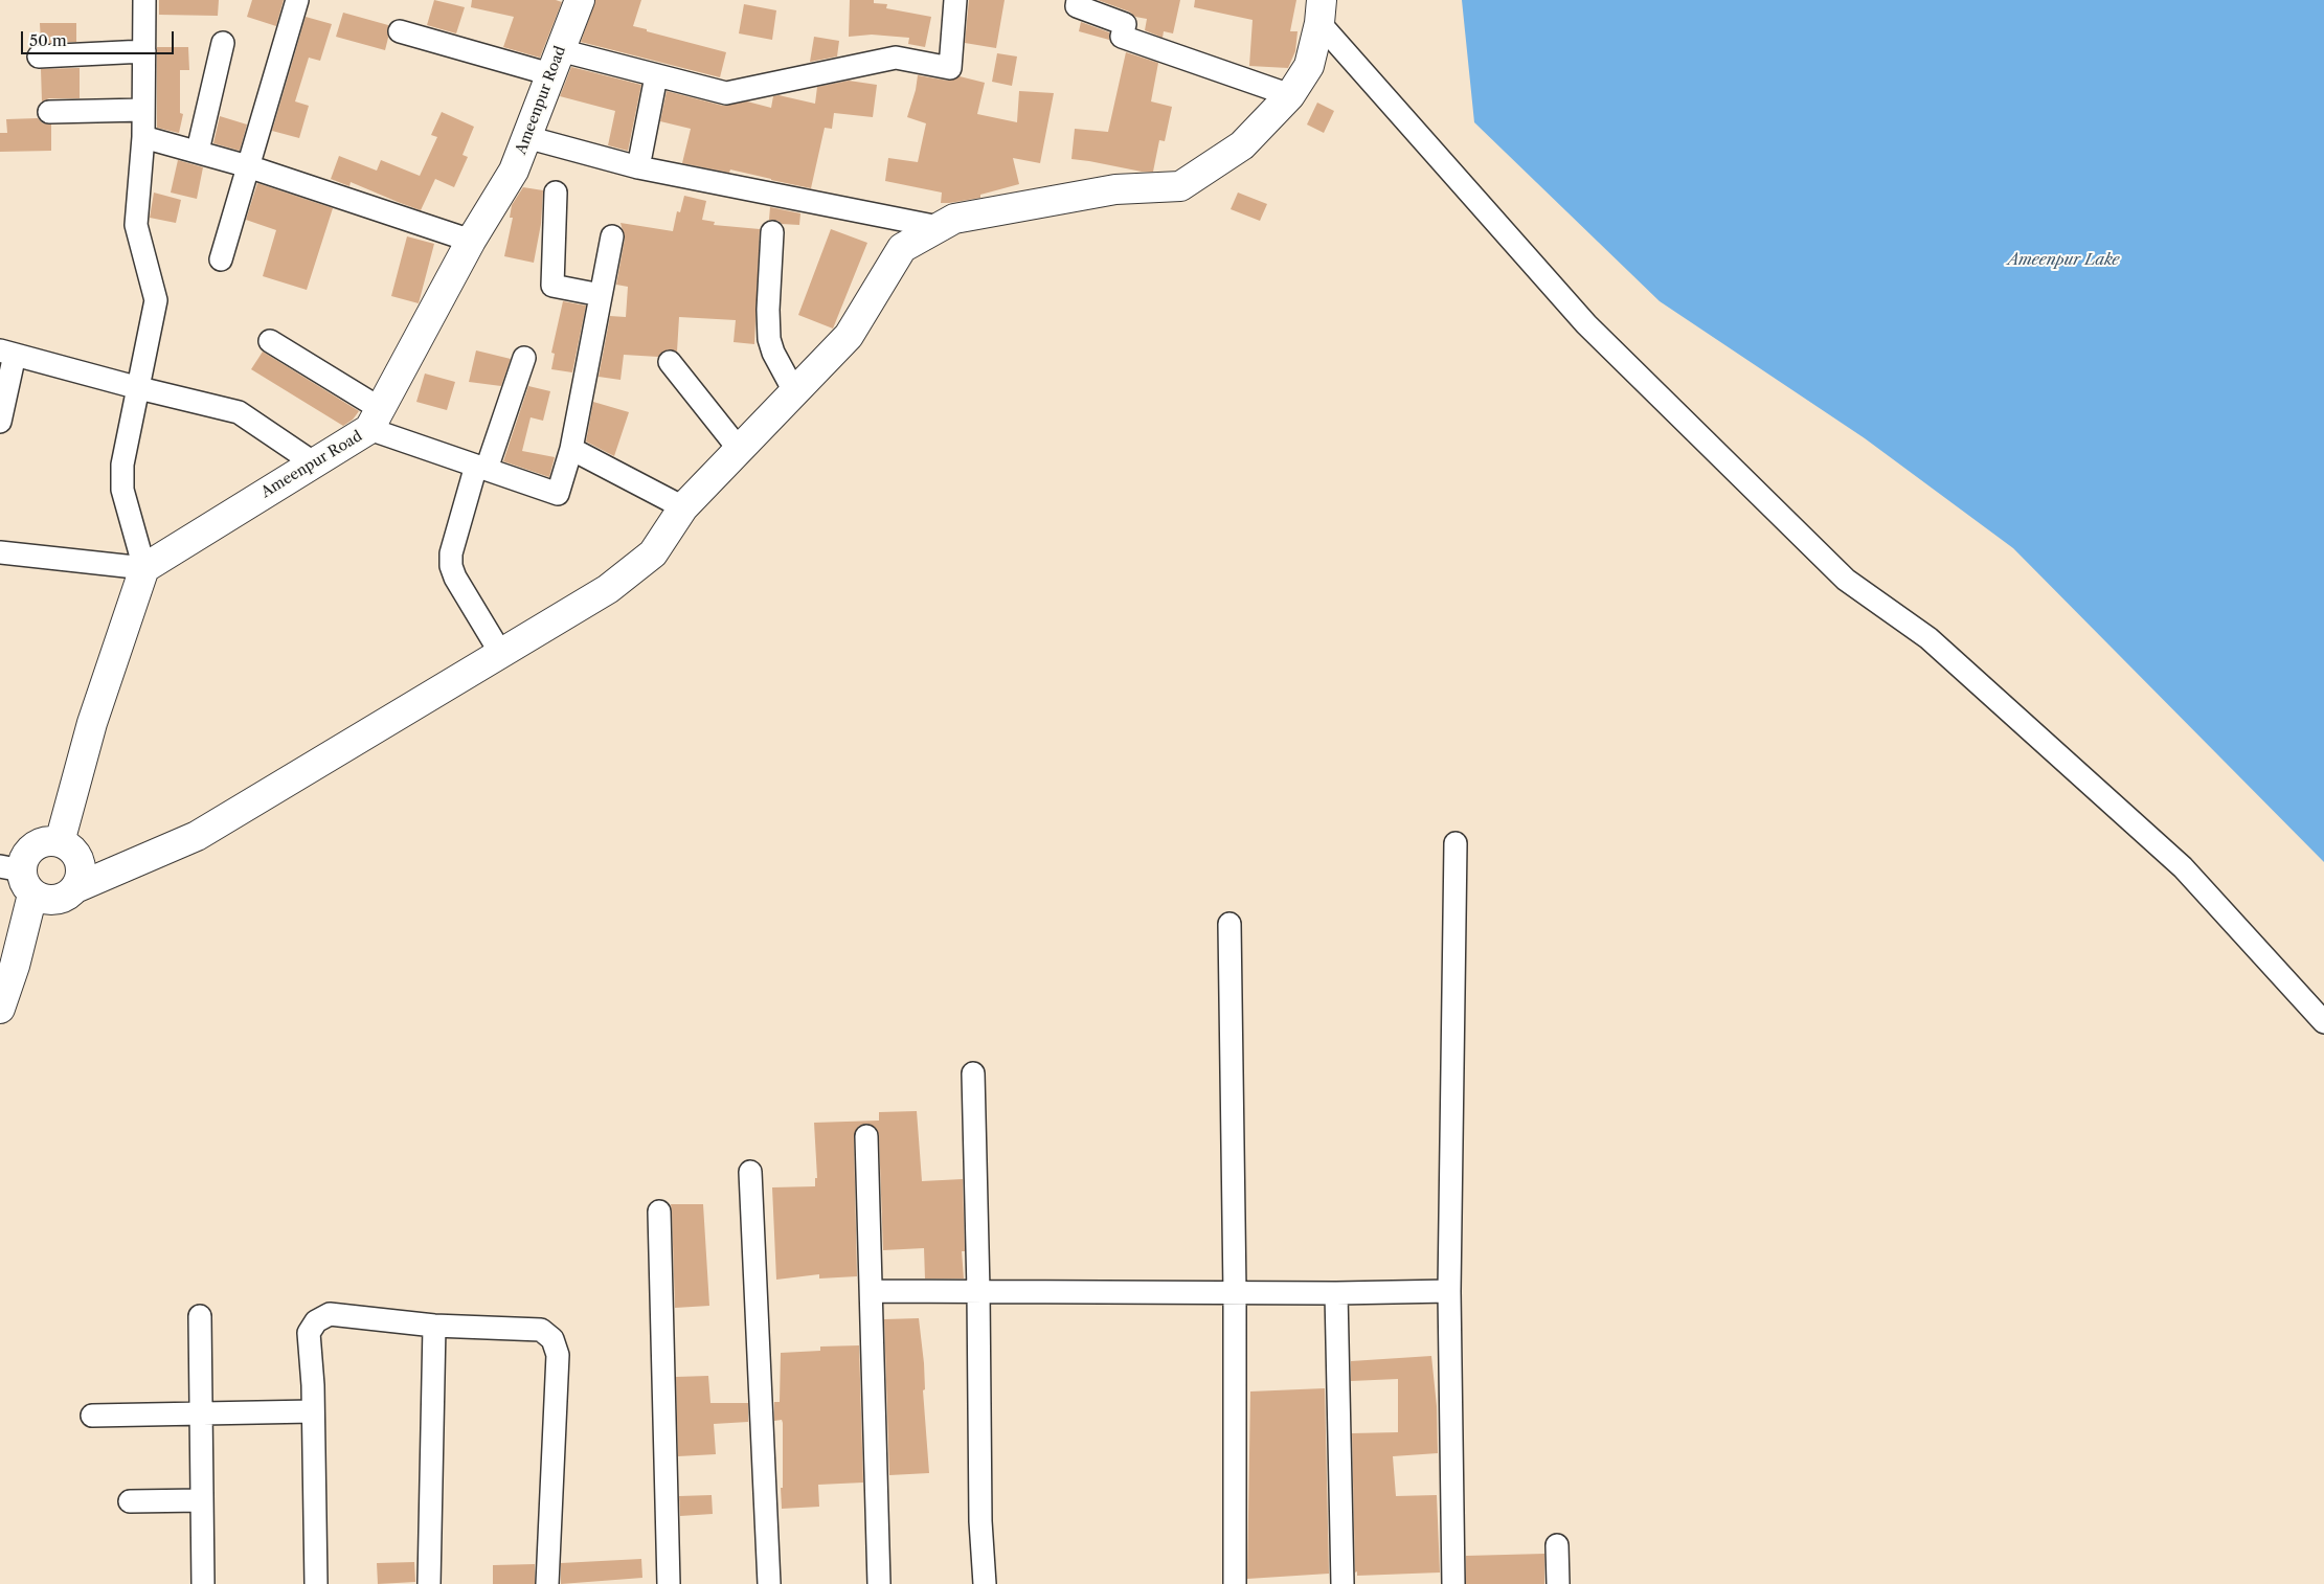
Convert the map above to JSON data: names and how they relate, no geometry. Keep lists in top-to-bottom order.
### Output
{
  "streets": {
    "street": ["Ameenpur Road"]
  },
  "water": ["Ameenpur Lake"],
  "scale_bar": "50 m"
}
